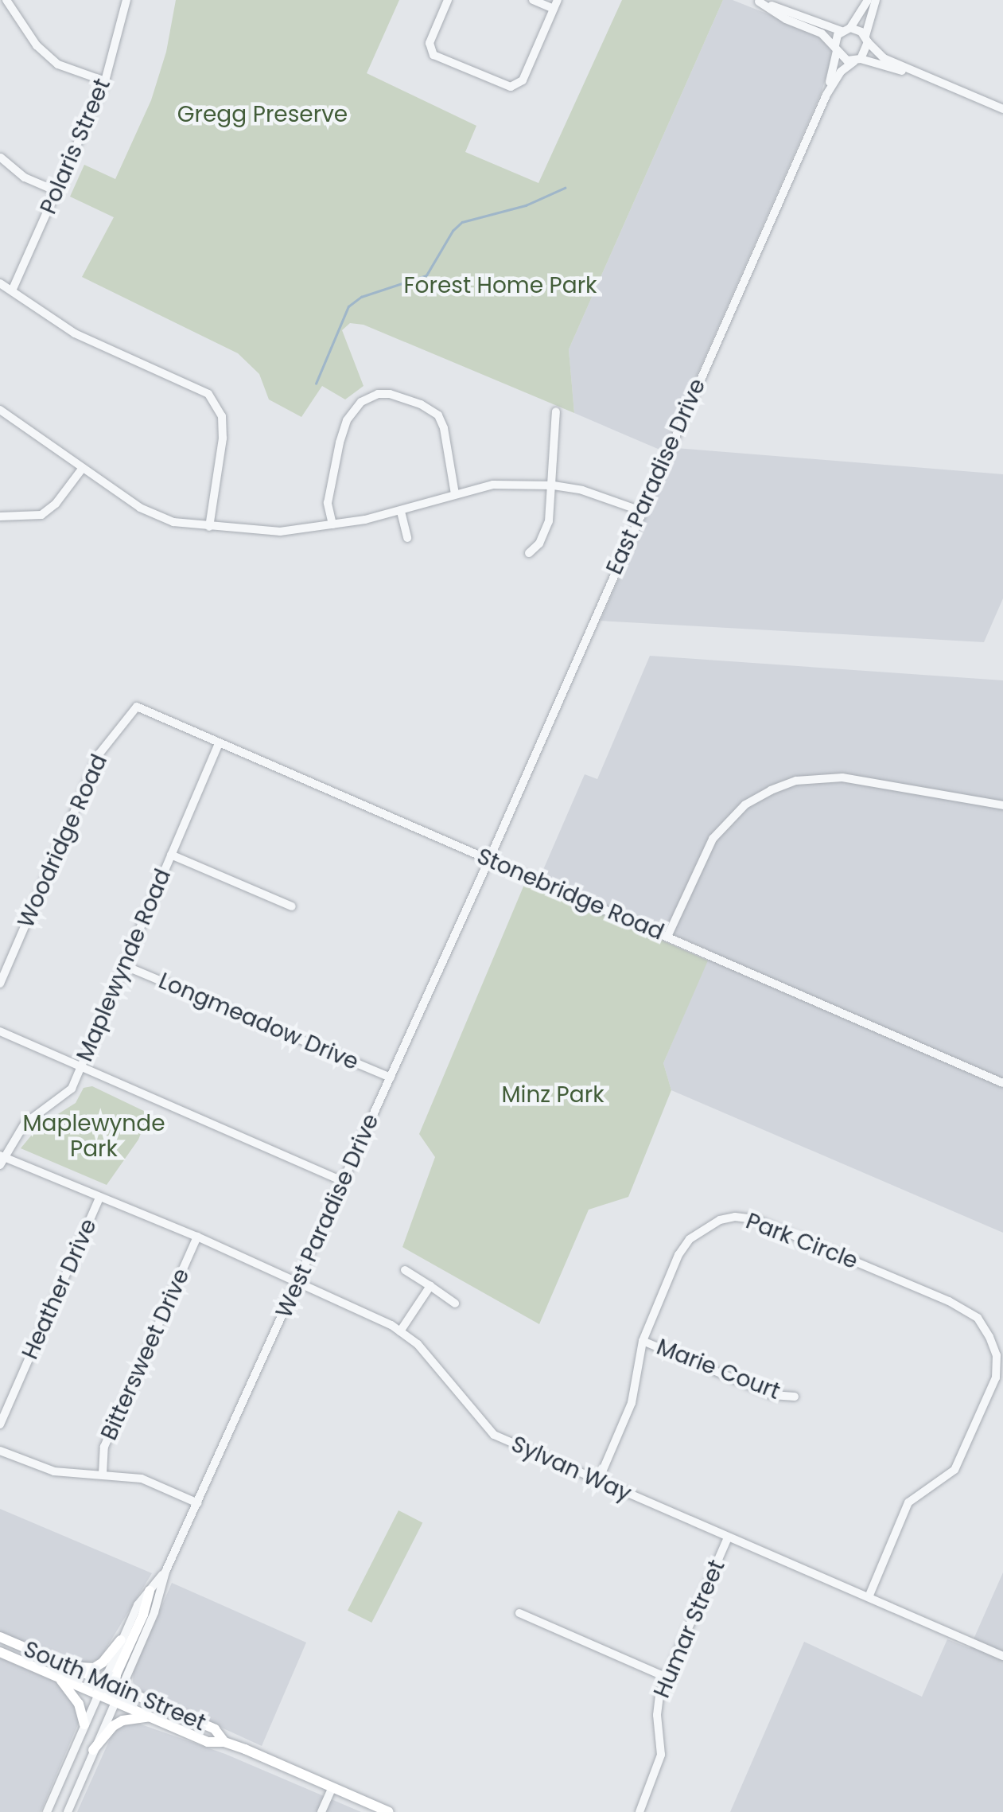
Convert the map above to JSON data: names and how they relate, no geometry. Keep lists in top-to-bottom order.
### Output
{
  "streets": {
    "main road": ["South Main Street"],
    "street": [
      "Polaris Street",
      "East Paradise Drive",
      "Woodridge Road",
      "Stonebridge Road",
      "Maplewynde Road",
      "Longmeadow Drive",
      "West Paradise Drive",
      "Park Circle",
      "Heather Drive",
      "Bittersweet Drive",
      "Marie Court",
      "Sylvan Way",
      "Humar Street"
    ]
  },
  "crossings": [
    ["East Paradise Drive", "Stonebridge Road"],
    ["East Paradise Drive", "West Paradise Drive"],
    ["Woodridge Road", "Stonebridge Road"],
    ["Stonebridge Road", "Maplewynde Road"],
    ["Stonebridge Road", "West Paradise Drive"],
    ["Maplewynde Road", "Longmeadow Drive"],
    ["Maplewynde Road", "Sylvan Way"],
    ["Longmeadow Drive", "West Paradise Drive"],
    ["West Paradise Drive", "Sylvan Way"],
    ["West Paradise Drive", "South Main Street"],
    ["Park Circle", "Marie Court"],
    ["Park Circle", "Sylvan Way"],
    ["Heather Drive", "Sylvan Way"],
    ["Bittersweet Drive", "Sylvan Way"],
    ["Sylvan Way", "Humar Street"]
  ],
  "parks": [
    "Gregg Preserve",
    "Forest Home Park",
    "Minz Park",
    "Maplewynde Park"
  ]
}
